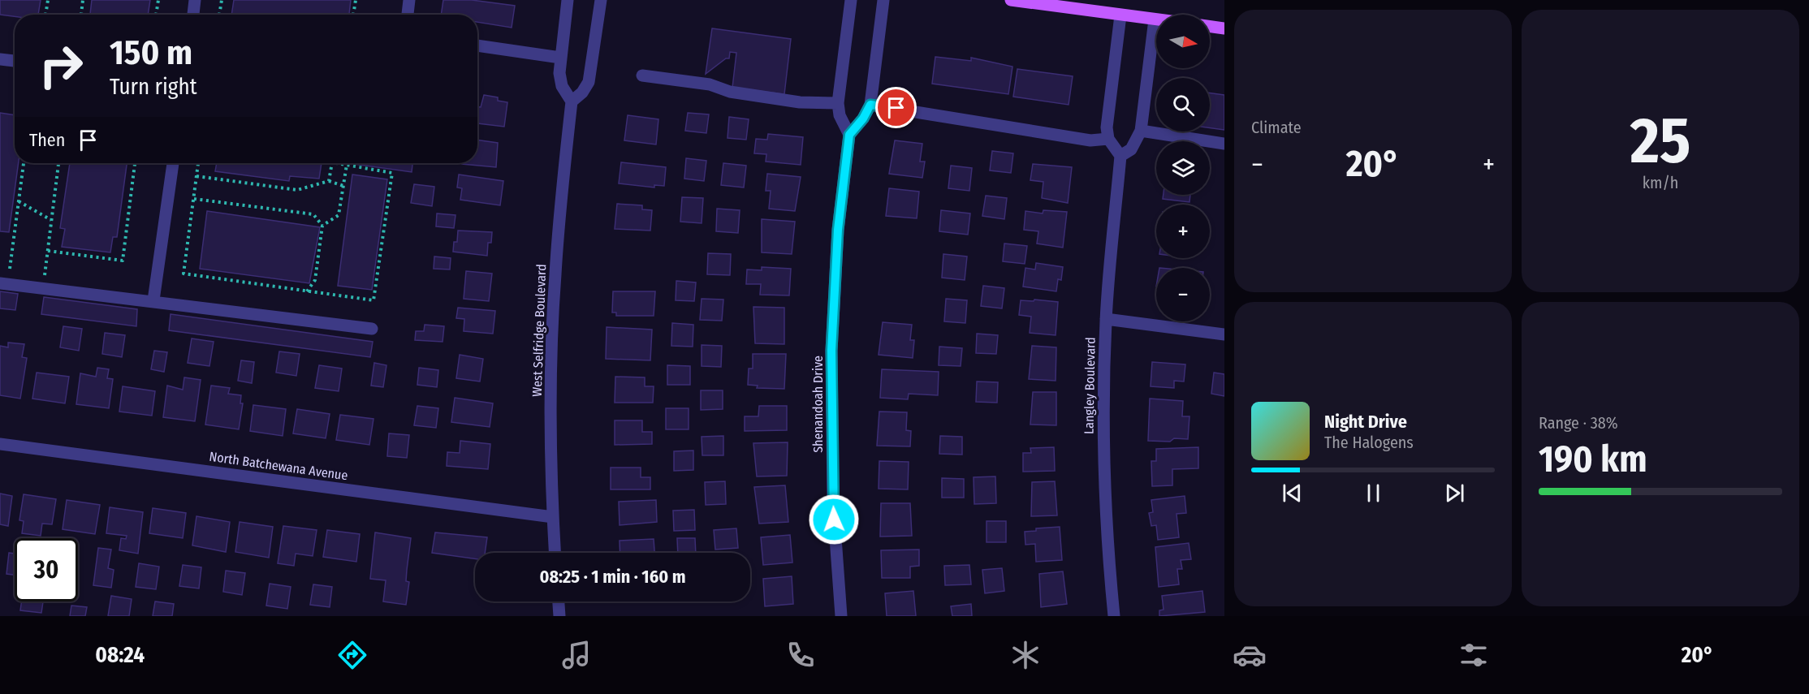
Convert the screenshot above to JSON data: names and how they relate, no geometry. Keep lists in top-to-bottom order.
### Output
{
  "streets": {
    "street": [
      "West Selfridge Boulevard",
      "Langley Boulevard",
      "Shenandoah Drive",
      "North Batchewana Avenue"
    ]
  },
  "crossings": [
    ["West Selfridge Boulevard", "North Batchewana Avenue"]
  ],
  "north": "right",
  "page": {
    "tile": [
      "Climate",
      ["25", "km/h"],
      ["Range · 38%", "190 km"]
    ],
    "map_buttons": ["+", "−"],
    "turn": ["150 m", "Turn right"],
    "then": "Then",
    "heat": ["−", "20°", "+"],
    "song": ["Night Drive", "The Halogens"],
    "limit": "30",
    "trip": "08:25 · 1 min · 160 m",
    "tabs": ["08:24", "20°"]
  }
}
